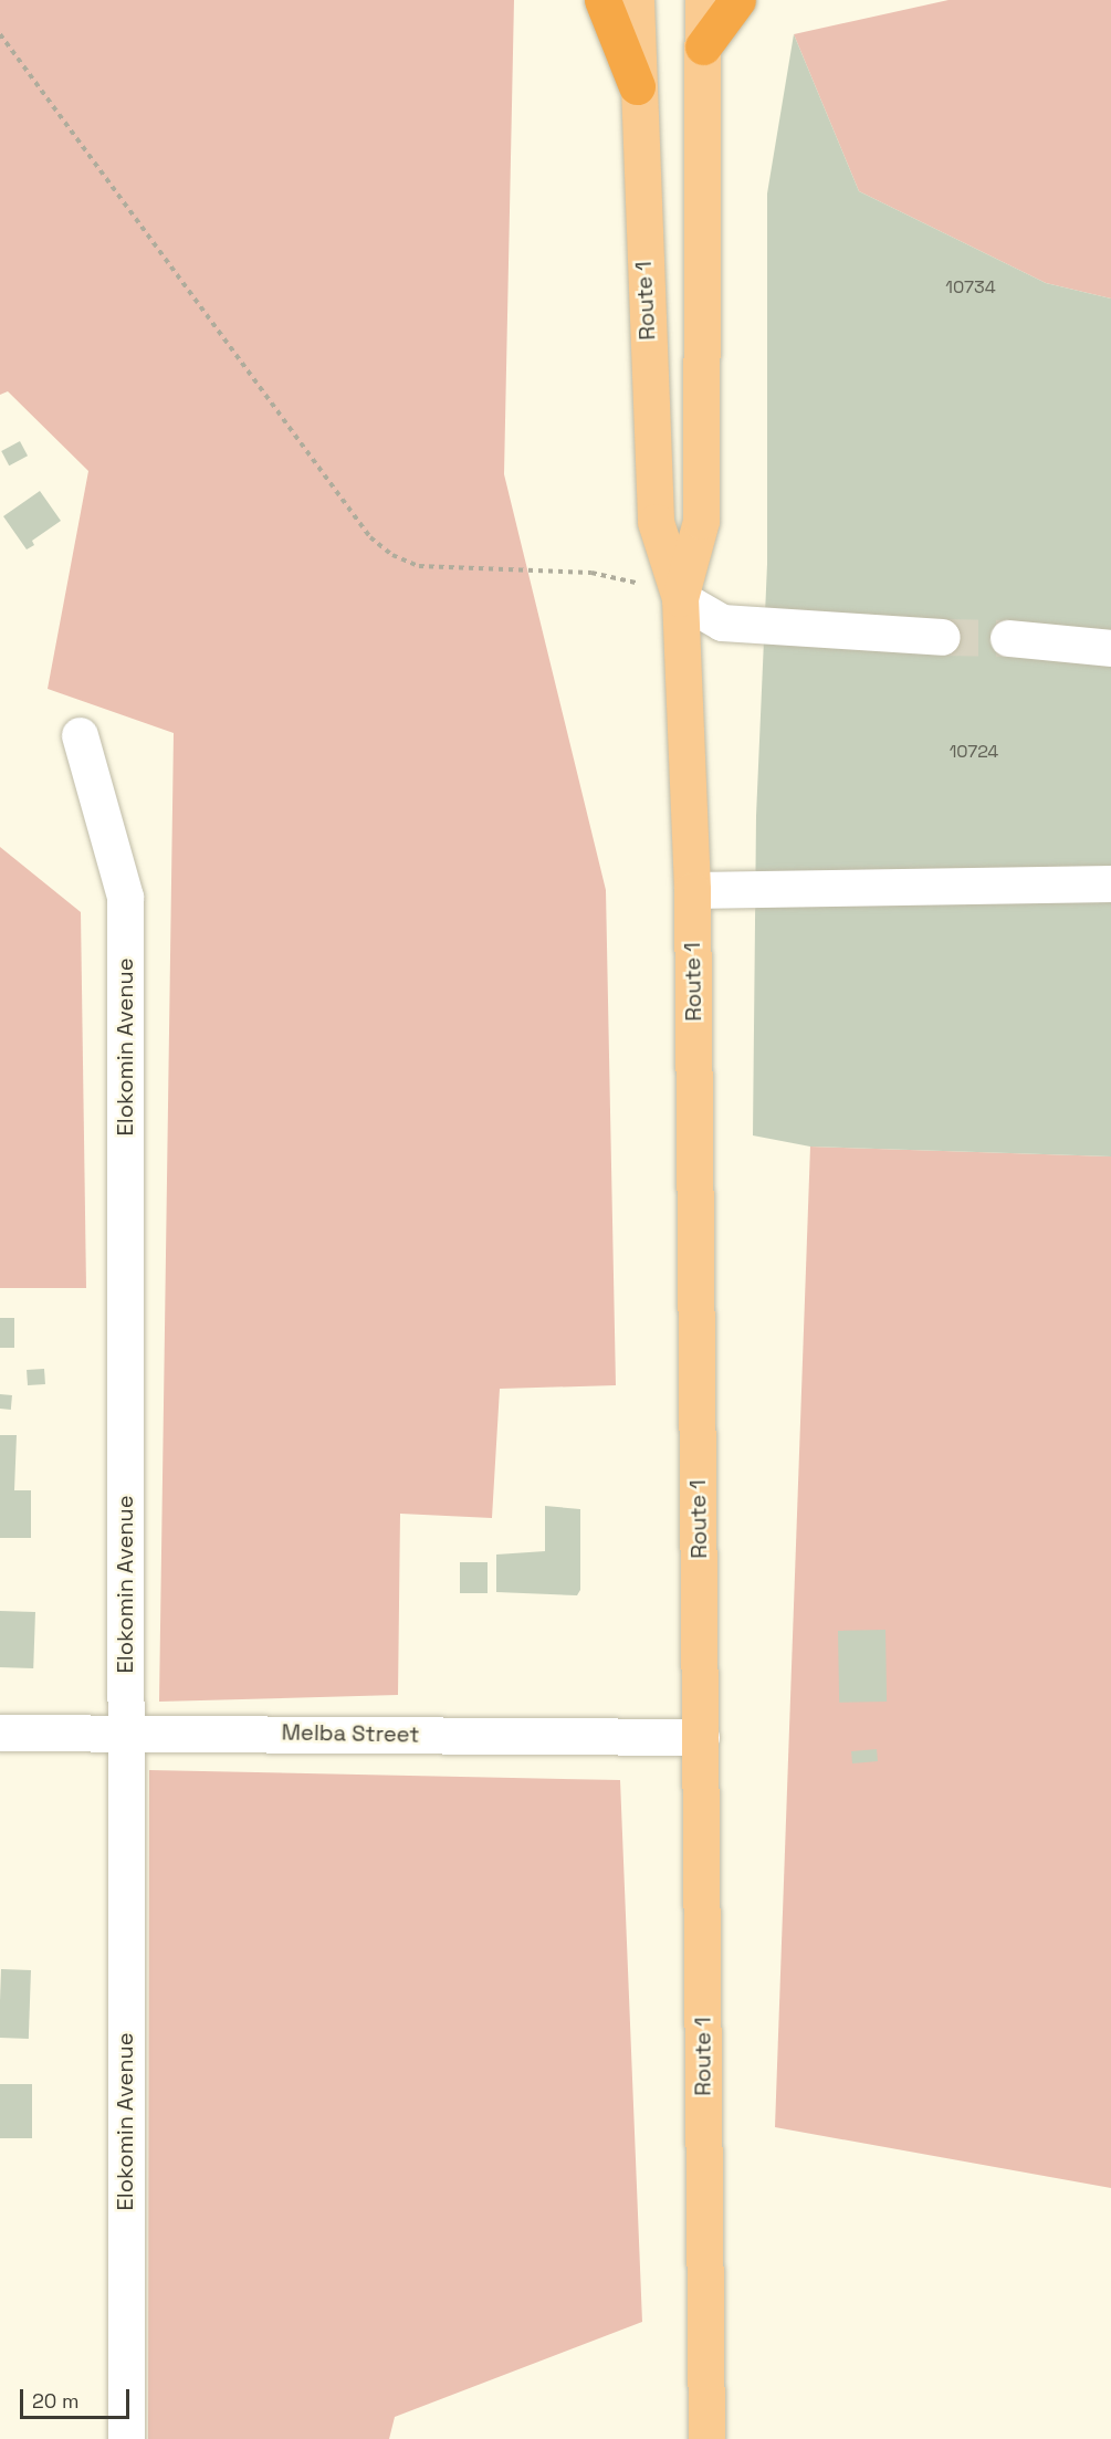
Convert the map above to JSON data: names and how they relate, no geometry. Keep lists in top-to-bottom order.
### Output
{
  "streets": {
    "main road": ["Route 1"],
    "street": ["Elokomin Avenue", "Melba Street"]
  },
  "crossings": [
    ["Route 1", "Melba Street"],
    ["Elokomin Avenue", "Melba Street"]
  ],
  "house_numbers": ["10734", "10724"],
  "scale_bar": "20 m"
}
